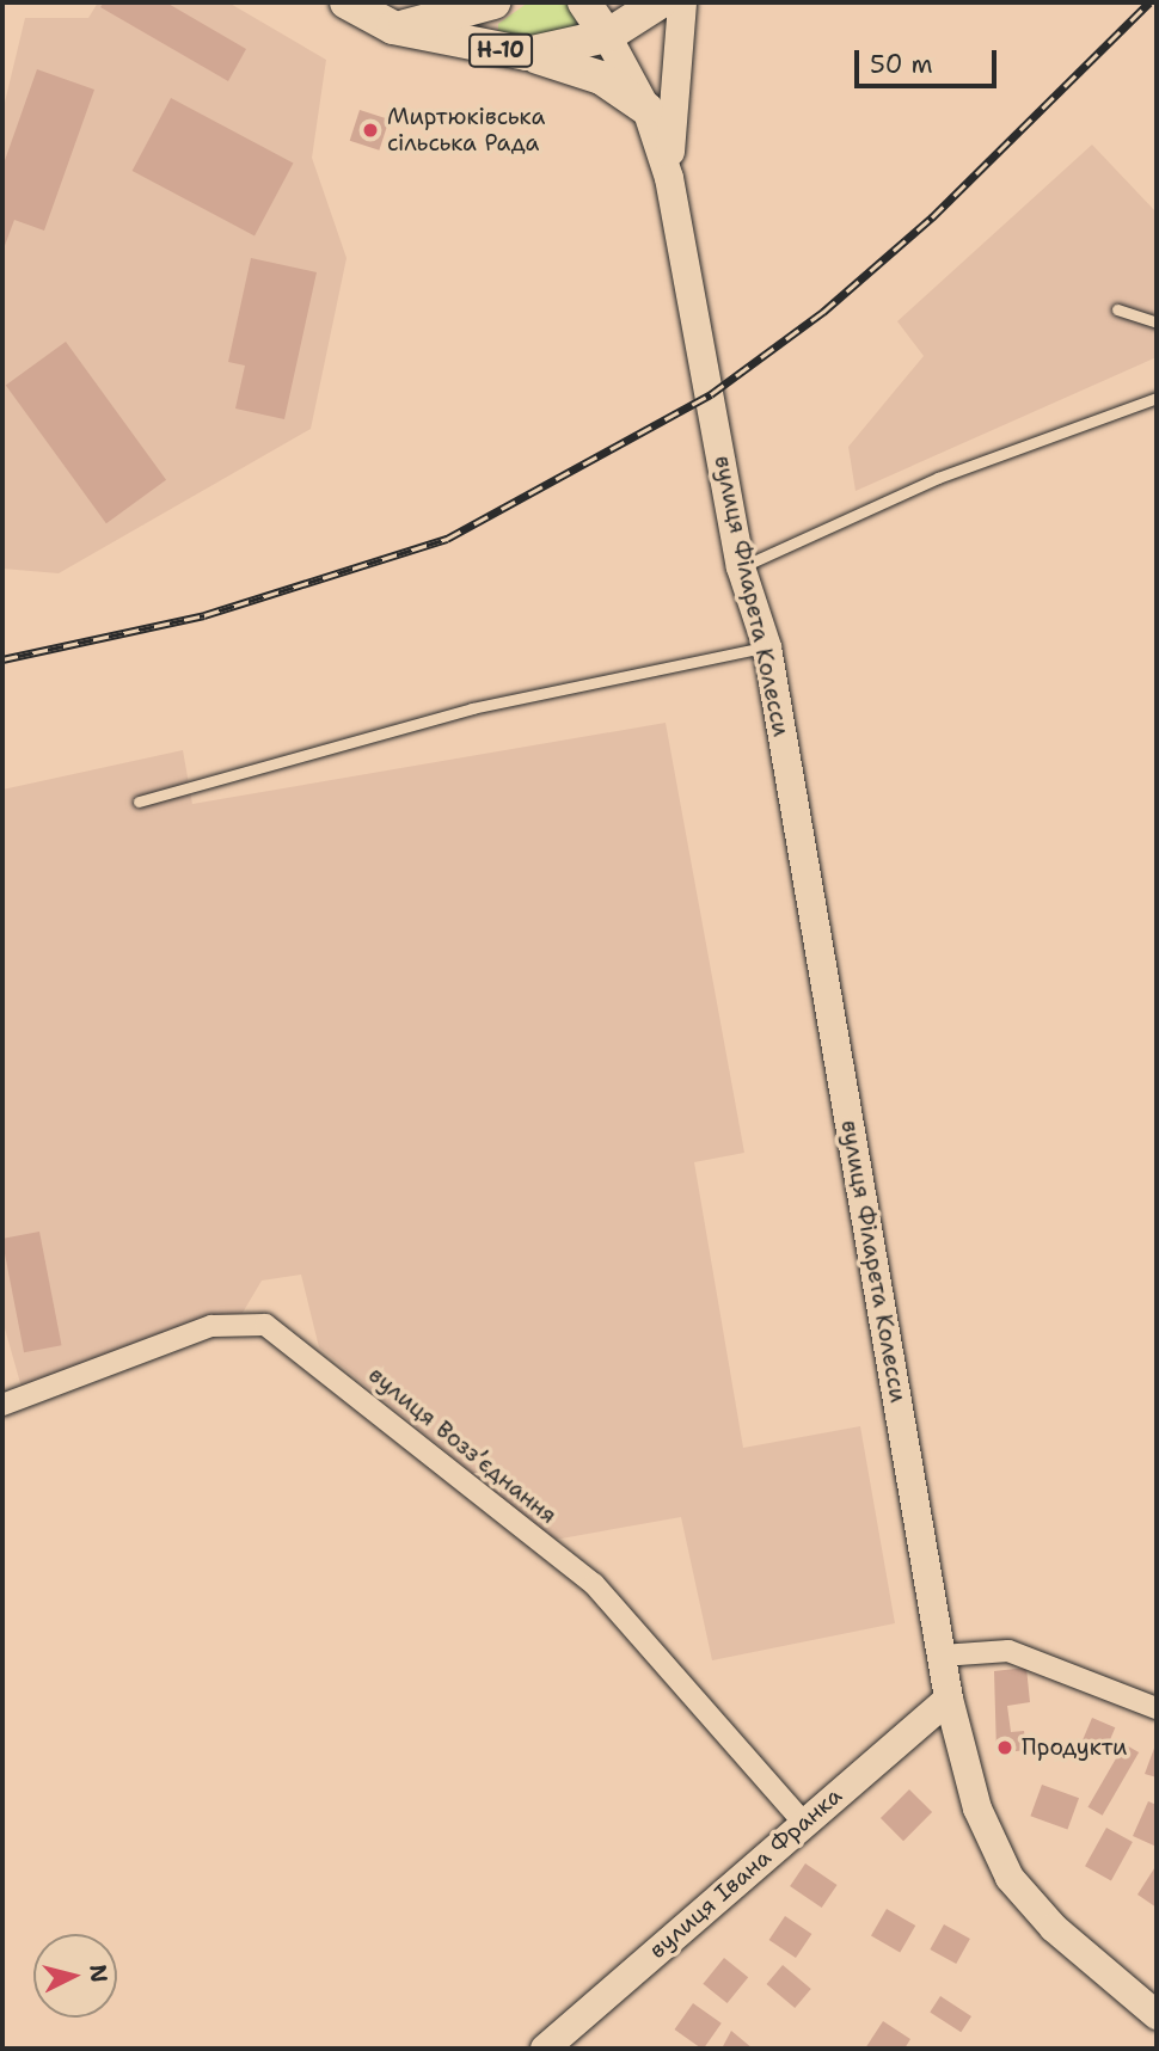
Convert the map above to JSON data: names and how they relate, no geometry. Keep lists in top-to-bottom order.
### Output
{
  "streets": {
    "main road": ["Н-10", "вулиця Філарета Колесси", "вулиця Івана Франка"],
    "street": ["вулиця Воззʼєднання"]
  },
  "crossings": [
    ["вулиця Філарета Колесси", "вулиця Івана Франка"],
    ["вулиця Воззʼєднання", "вулиця Івана Франка"]
  ],
  "places": ["Миртюківська сільська Рада", "Продукти"],
  "scale_bar": "50 m",
  "north": "right"
}
